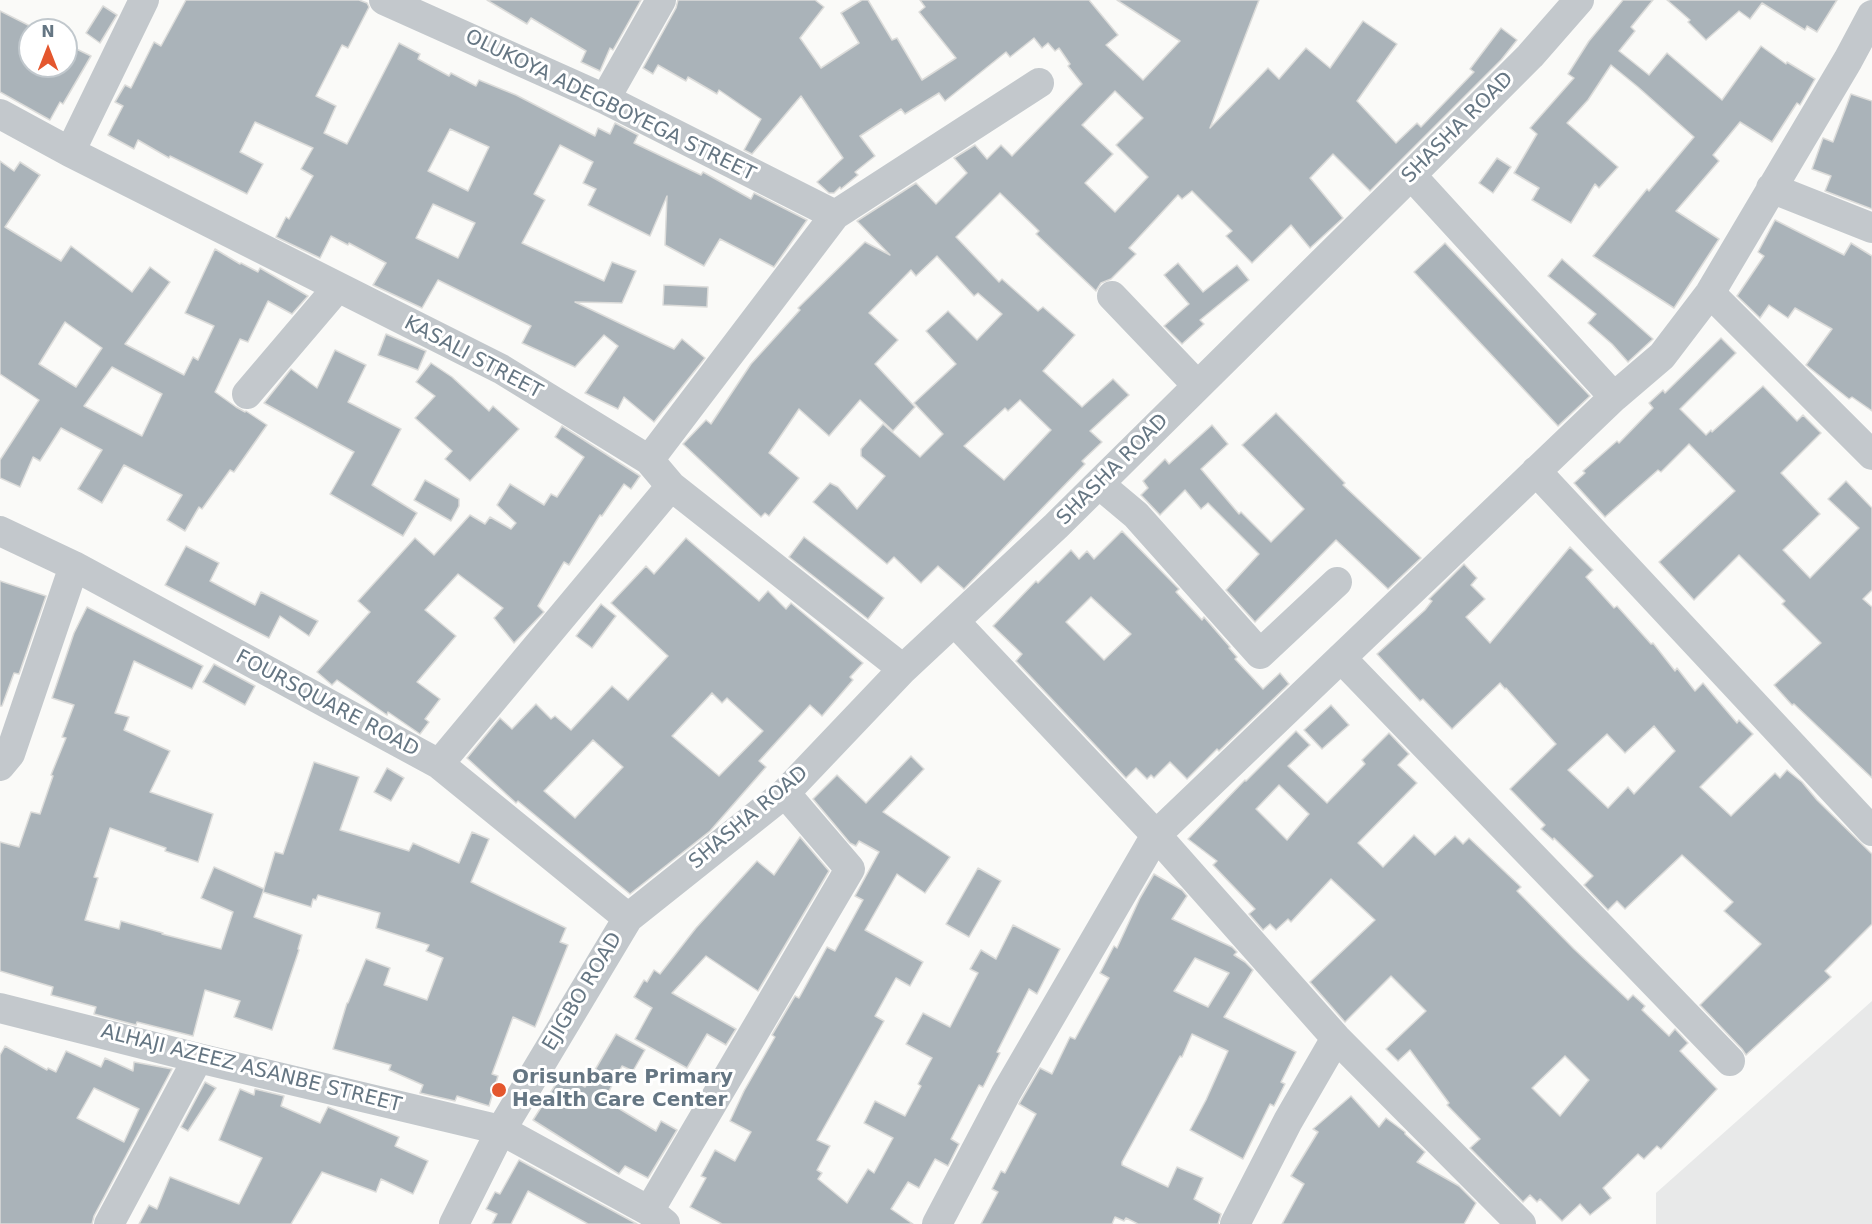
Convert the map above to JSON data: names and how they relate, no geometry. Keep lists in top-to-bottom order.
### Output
{
  "streets": {
    "street": [
      "OLUKOYA ADEGBOYEGA STREET",
      "SHASHA ROAD",
      "KASALI STREET",
      "FOURSQUARE ROAD",
      "EJIGBO ROAD",
      "ALHAJI AZEEZ ASANBE STREET"
    ]
  },
  "crossings": [
    ["SHASHA ROAD", "KASALI STREET"],
    ["SHASHA ROAD", "FOURSQUARE ROAD"],
    ["SHASHA ROAD", "EJIGBO ROAD"],
    ["FOURSQUARE ROAD", "EJIGBO ROAD"],
    ["EJIGBO ROAD", "ALHAJI AZEEZ ASANBE STREET"]
  ],
  "places": ["Orisunbare Primary Health Care Center"],
  "north": "top"
}
